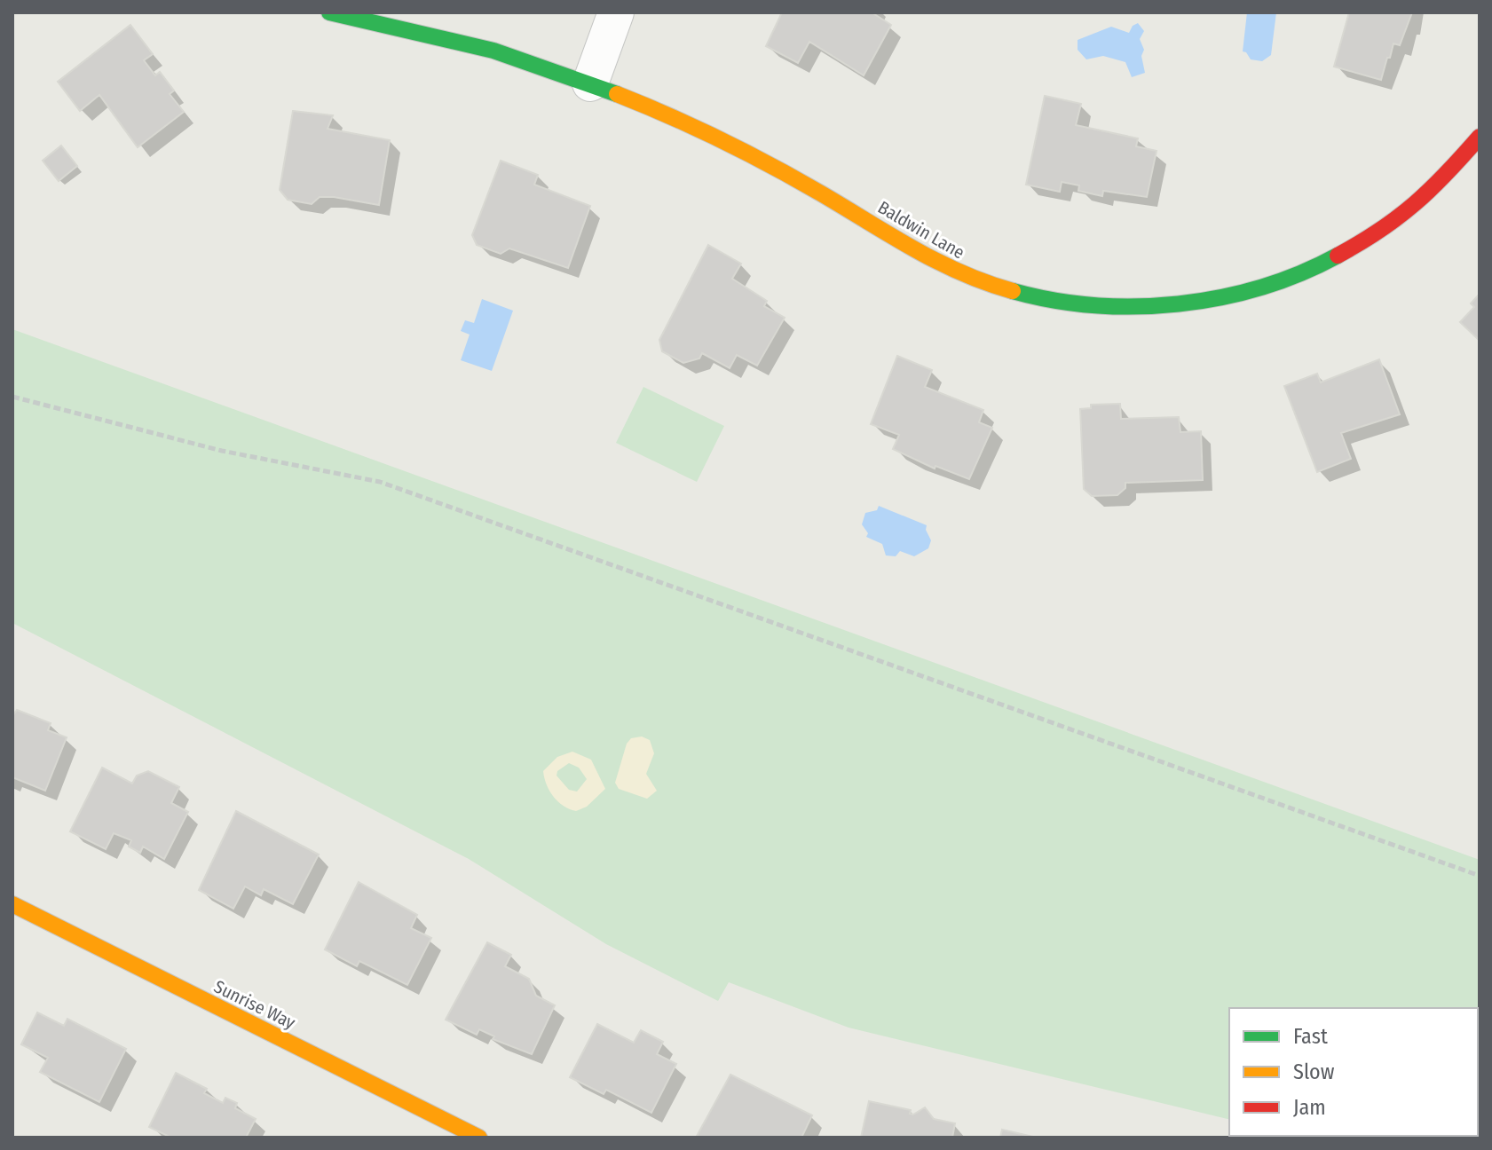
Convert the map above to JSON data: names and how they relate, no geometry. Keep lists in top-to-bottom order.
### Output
{
  "streets": {
    "street": ["Baldwin Lane", "Sunrise Way"]
  },
  "legend": ["Fast", "Slow", "Jam"]
}
